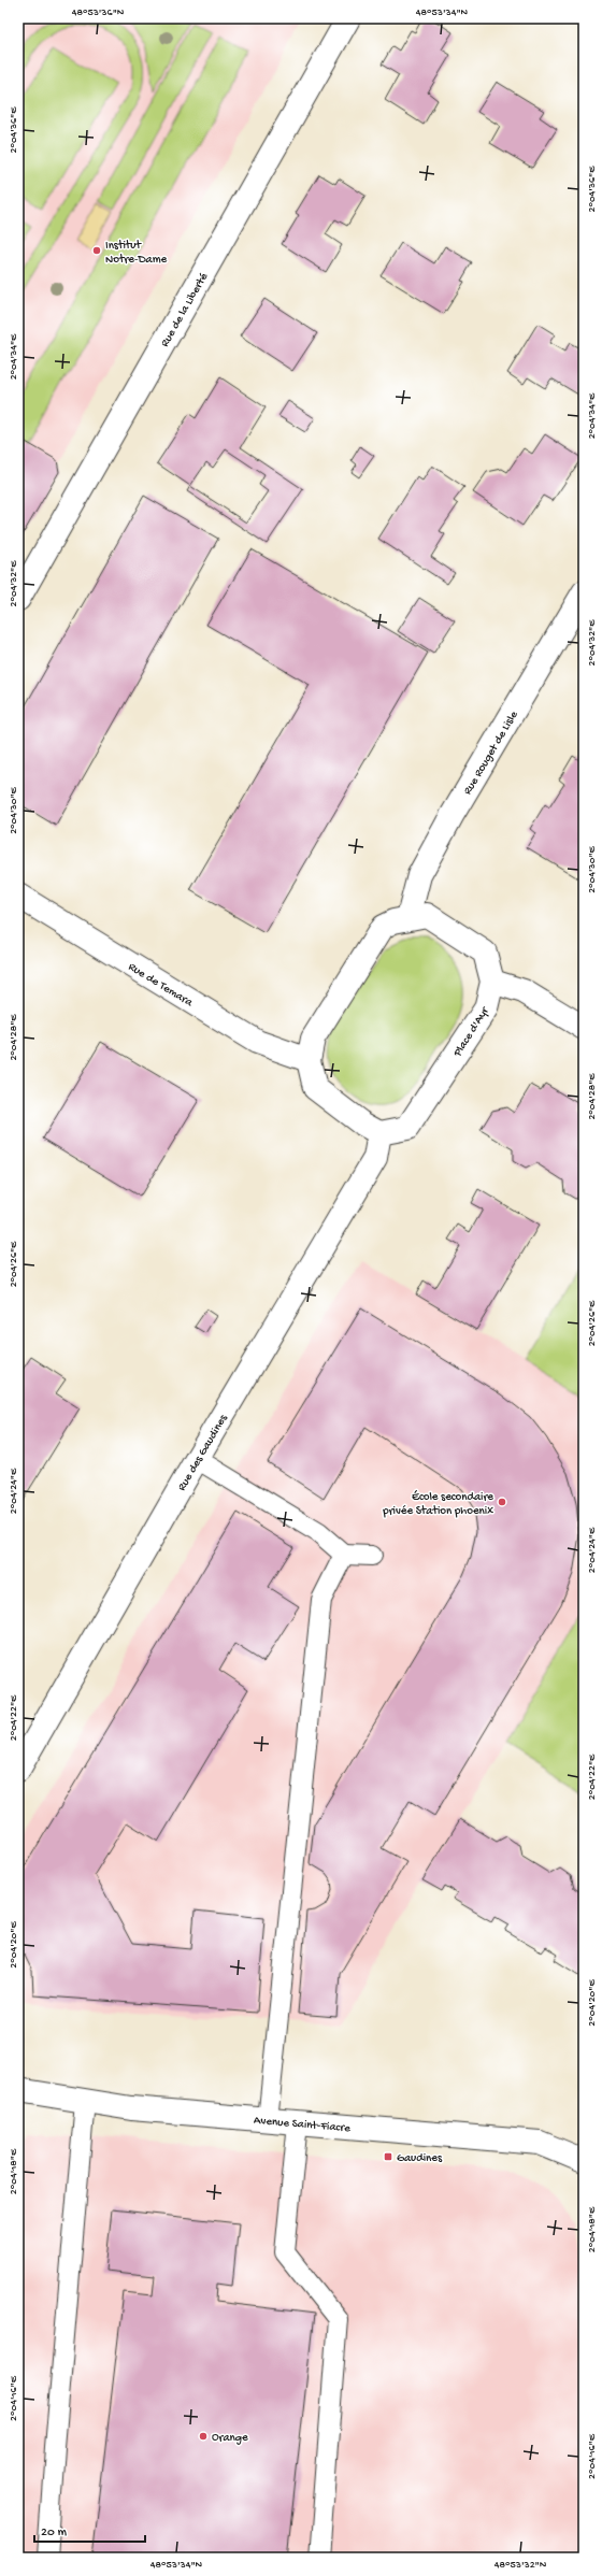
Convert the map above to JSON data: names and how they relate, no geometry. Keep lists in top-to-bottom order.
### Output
{
  "streets": {
    "street": [
      "Rue de la Liberté",
      "Rue Rouget de Lisle",
      "Rue de Temara",
      "Place d'Ayr",
      "Rue des Gaudines",
      "Avenue Saint-Fiacre"
    ]
  },
  "crossings": [
    ["Rue Rouget de Lisle", "Place d'Ayr"],
    ["Rue de Temara", "Place d'Ayr"],
    ["Place d'Ayr", "Rue des Gaudines"]
  ],
  "places": {
    "other": ["Institut Notre-Dame", "École secondaire privée Station phoenix", "Orange"],
    "transit": ["Gaudines"]
  },
  "scale_bar": "20 m",
  "coordinates": [
    "48°53'36\"N",
    "48°53'34\"N",
    "2°04'36\"E",
    "2°04'34\"E",
    "2°04'32\"E",
    "2°04'30\"E",
    "2°04'28\"E",
    "2°04'26\"E",
    "2°04'24\"E",
    "2°04'22\"E",
    "2°04'20\"E",
    "2°04'18\"E",
    "2°04'16\"E",
    "48°53'32\"N"
  ]
}
